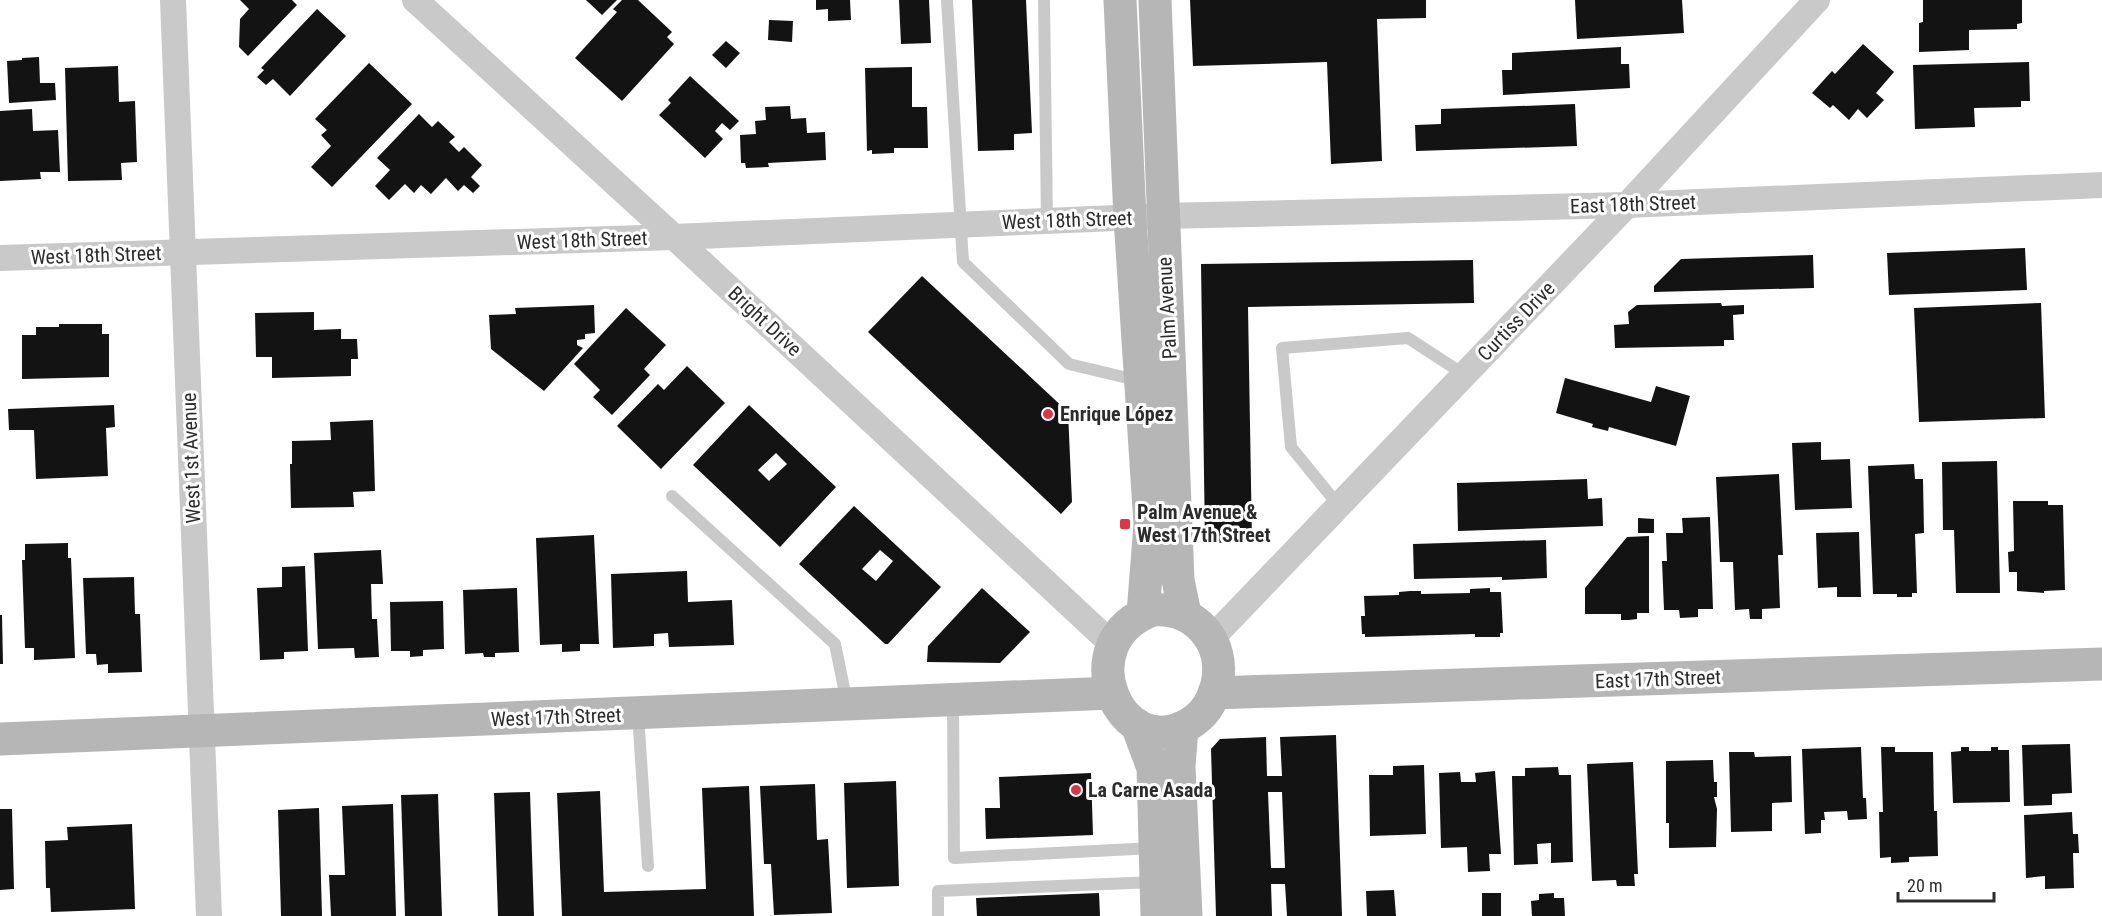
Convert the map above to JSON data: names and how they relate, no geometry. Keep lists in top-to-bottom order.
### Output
{
  "streets": {
    "main road": ["Palm Avenue", "East 17th Street", "West 17th Street"],
    "street": [
      "East 18th Street",
      "West 18th Street",
      "Bright Drive",
      "Curtiss Drive",
      "West 1st Avenue"
    ]
  },
  "crossings": [
    ["East 18th Street", "West 18th Street"],
    ["East 18th Street", "Palm Avenue"],
    ["East 18th Street", "Curtiss Drive"],
    ["West 18th Street", "Palm Avenue"],
    ["West 18th Street", "Bright Drive"],
    ["West 18th Street", "West 1st Avenue"],
    ["Palm Avenue", "Bright Drive"],
    ["Palm Avenue", "Curtiss Drive"],
    ["Palm Avenue", "East 17th Street"],
    ["Palm Avenue", "West 17th Street"],
    ["Bright Drive", "Curtiss Drive"],
    ["Bright Drive", "East 17th Street"],
    ["Bright Drive", "West 17th Street"],
    ["Curtiss Drive", "East 17th Street"],
    ["Curtiss Drive", "West 17th Street"],
    ["West 1st Avenue", "West 17th Street"],
    ["East 17th Street", "West 17th Street"]
  ],
  "places": {
    "other": ["Enrique López", "La Carne Asada"],
    "transit": ["Palm Avenue & West 17th Street"]
  },
  "scale_bar": "20 m"
}
